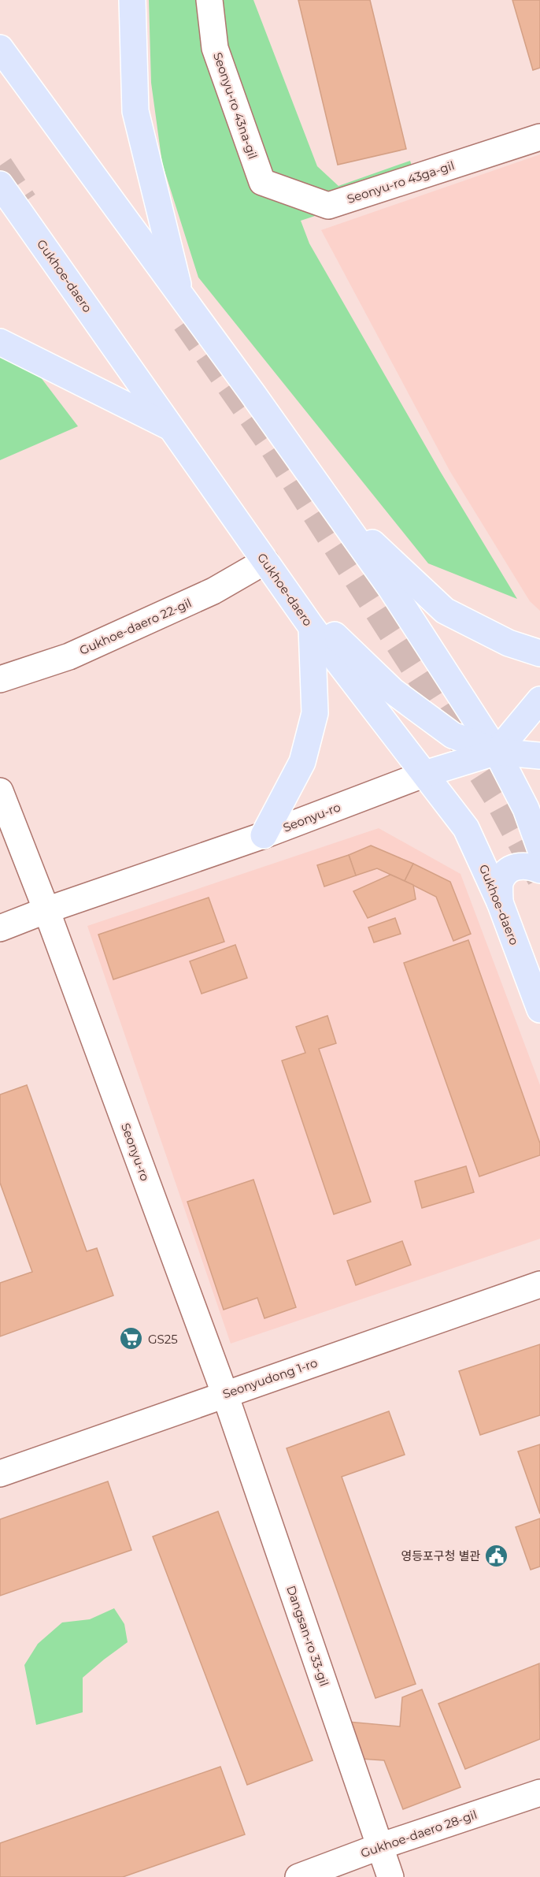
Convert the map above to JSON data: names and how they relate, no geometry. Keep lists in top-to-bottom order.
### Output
{
  "streets": {
    "main road": ["Gukhoe-daero", "Seonyu-ro"],
    "street": [
      "Seonyu-ro 43na-gil",
      "Seonyu-ro 43ga-gil",
      "Gukhoe-daero 22-gil",
      "Seonyudong 1-ro",
      "Dangsan-ro 33-gil",
      "Gukhoe-daero 28-gil"
    ]
  },
  "crossings": [
    ["Seonyu-ro 43na-gil", "Seonyu-ro 43ga-gil"],
    ["Gukhoe-daero", "Gukhoe-daero 22-gil"],
    ["Gukhoe-daero", "Seonyu-ro"],
    ["Seonyu-ro", "Seonyudong 1-ro"],
    ["Seonyu-ro", "Dangsan-ro 33-gil"],
    ["Seonyudong 1-ro", "Dangsan-ro 33-gil"],
    ["Dangsan-ro 33-gil", "Gukhoe-daero 28-gil"]
  ],
  "places": {
    "supermarket": ["GS25"],
    "public building": ["영등포구청 별관"]
  }
}
